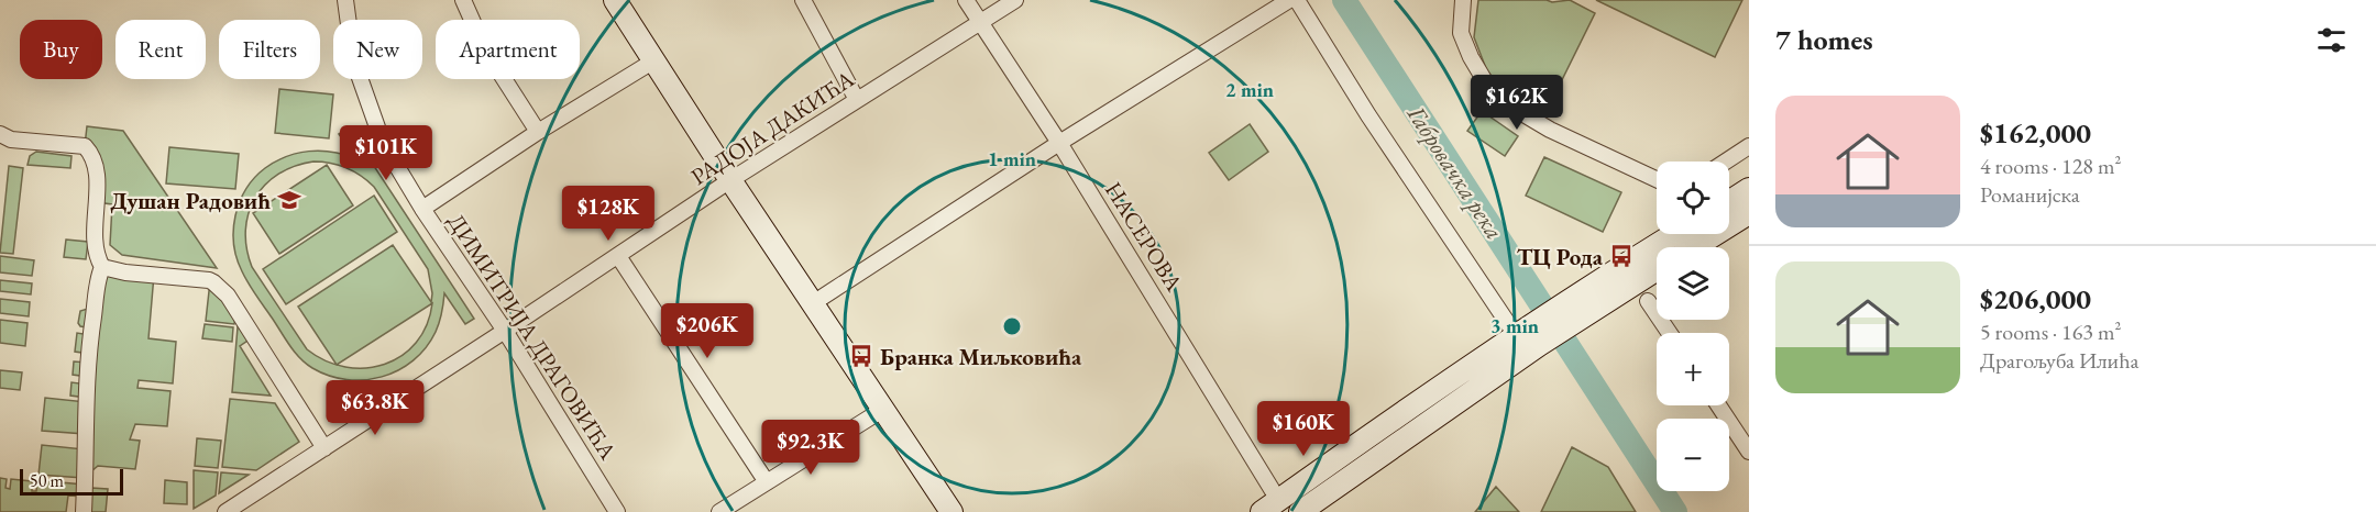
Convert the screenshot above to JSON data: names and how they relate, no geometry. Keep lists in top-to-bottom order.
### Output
{
  "streets": {
    "street": ["РАДОЈА ДАКИЋА", "НАСЕРОВА", "ДИМИТРИЈА ДРАГОВИЋА"]
  },
  "crossings": [
    ["РАДОЈА ДАКИЋА", "НАСЕРОВА"],
    ["РАДОЈА ДАКИЋА", "ДИМИТРИЈА ДРАГОВИЋА"]
  ],
  "water": ["Габровачка река"],
  "places": {
    "school or university": ["Душан Радовић"],
    "bus stop": ["ТЦ Рода", "Бранка Миљковића"]
  },
  "scale_bar": "50 m",
  "page": {
    "heading": "7 homes",
    "chip": [
      "Buy",
      "Rent",
      "Filters",
      "New",
      "Apartment"
    ],
    "price": [
      "$162K",
      "$101K",
      "$128K",
      "$206K",
      "$63.8K",
      "$160K",
      "$92.3K"
    ],
    "list": [
      {
        "name": "$162,000",
        "note": "4 rooms · 128 m² · Романијска"
      },
      {
        "name": "$206,000",
        "note": "5 rooms · 163 m² · Драгољуба Илића"
      }
    ],
    "map_buttons": ["+", "−"],
    "scale": "50 m"
  },
  "rings": ["2 min", "1 min", "3 min"]
}
